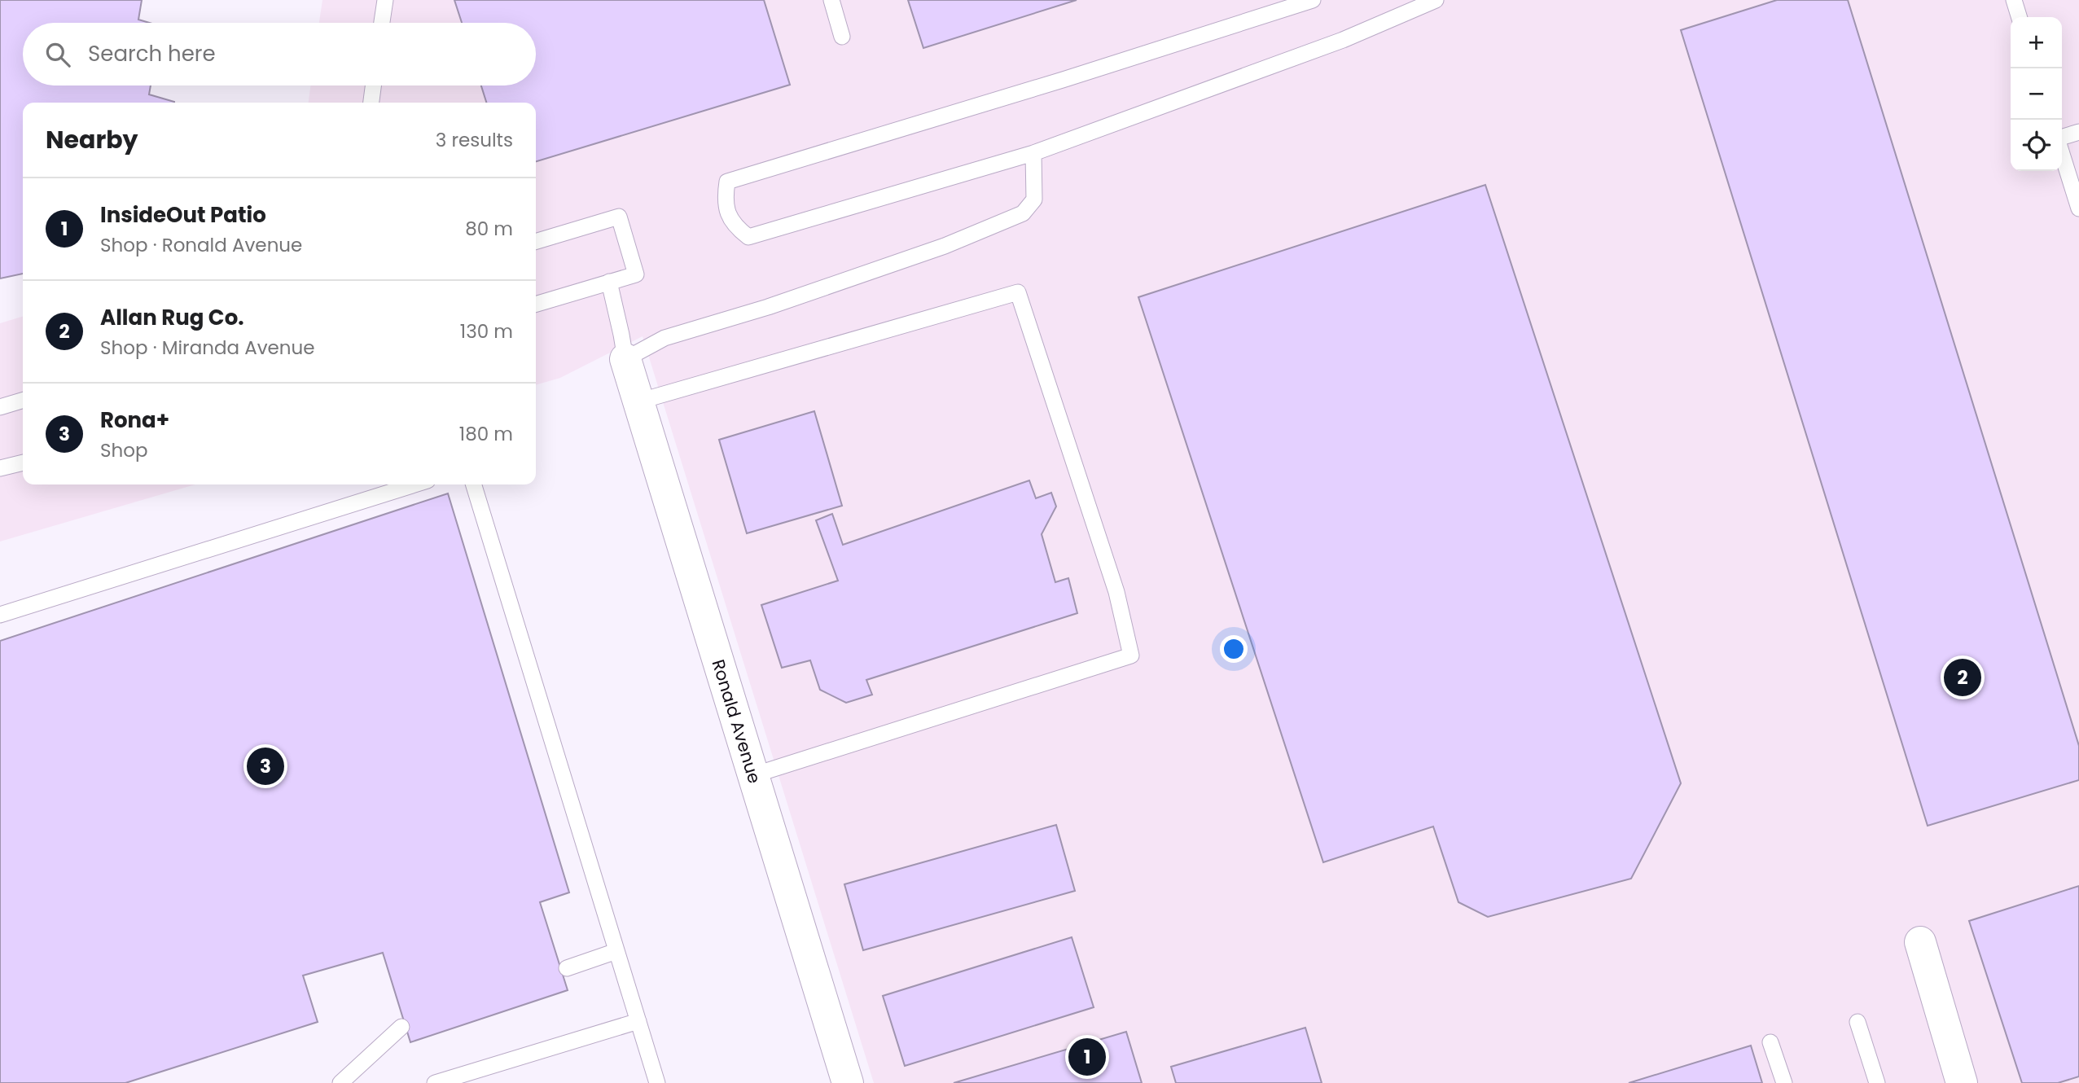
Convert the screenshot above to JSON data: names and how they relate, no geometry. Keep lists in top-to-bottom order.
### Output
{
  "streets": {
    "street": ["Ronald Avenue"]
  },
  "page": {
    "map_buttons": ["+", "−"],
    "search": "Search here",
    "heading": ["Nearby", "3 results"],
    "list": [
      {
        "mark": "1",
        "name": "InsideOut Patio",
        "note": "Shop · Ronald Avenue",
        "value": "80 m"
      },
      {
        "mark": "2",
        "name": "Allan Rug Co.",
        "note": "Shop · Miranda Avenue",
        "value": "130 m"
      },
      {
        "mark": "3",
        "name": "Rona+",
        "note": "Shop",
        "value": "180 m"
      }
    ],
    "pins": ["2", "3", "1"]
  }
}
